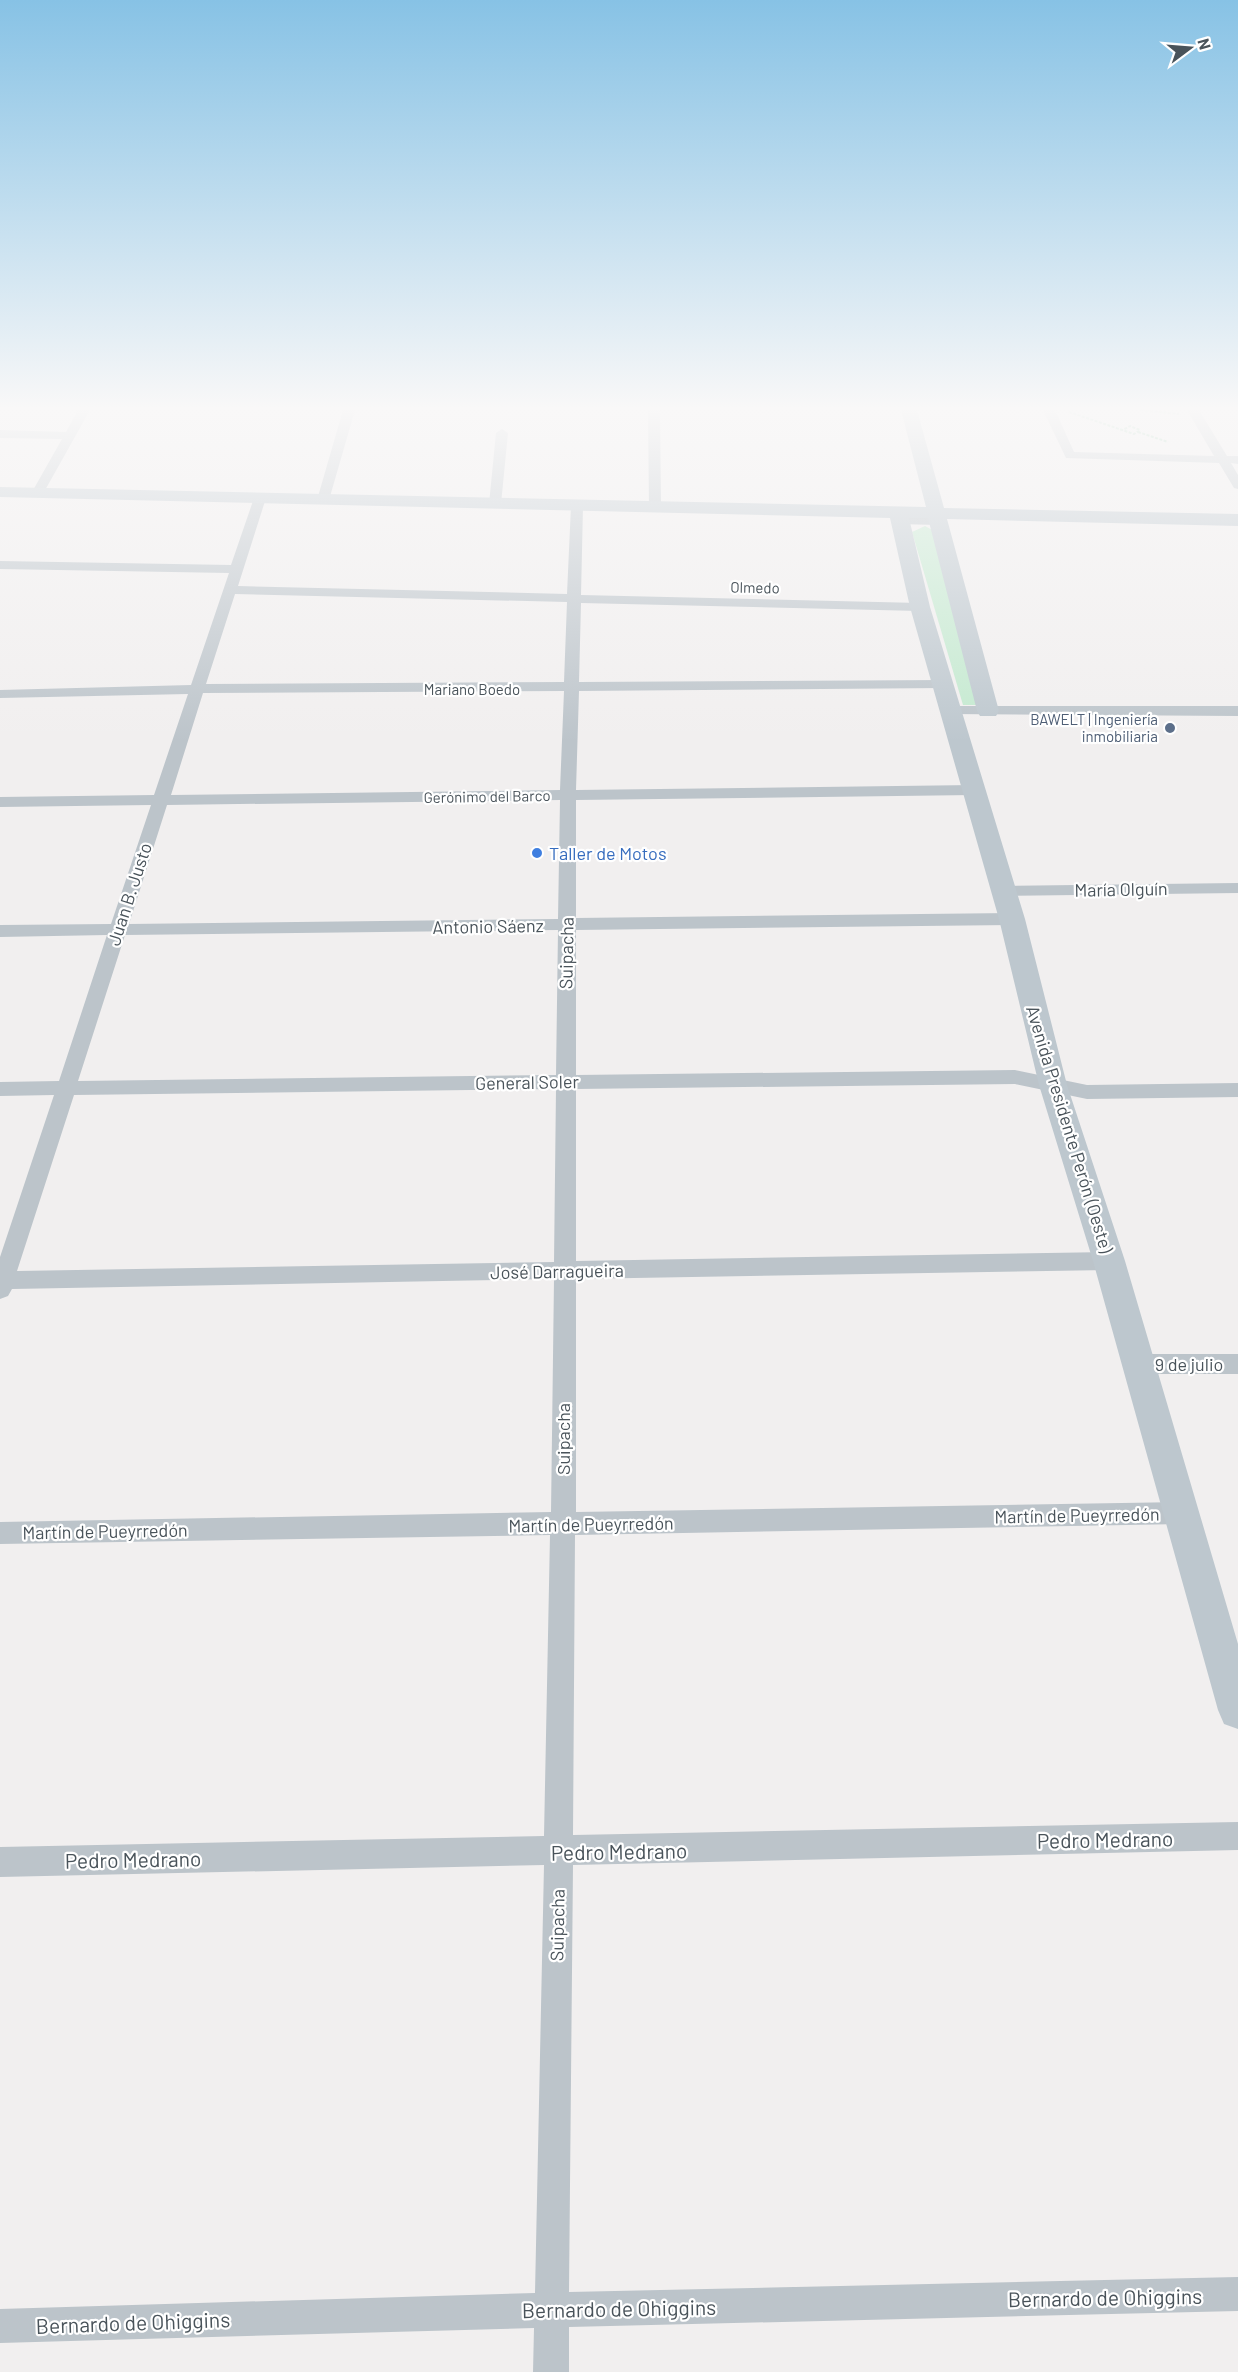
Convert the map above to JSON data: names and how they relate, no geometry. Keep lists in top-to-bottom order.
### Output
{
  "streets": {
    "main road": ["Avenida Presidente Perón (Oeste)"],
    "street": [
      "Olmedo",
      "Mariano Boedo",
      "Gerónimo del Barco",
      "María Olguín",
      "Juan B. Justo",
      "Antonio Sáenz",
      "Suipacha",
      "General Soler",
      "José Darragueira",
      "9 de julio",
      "Martín de Pueyrredón",
      "Pedro Medrano",
      "Bernardo de Ohiggins"
    ]
  },
  "crossings": [
    ["Olmedo", "Juan B. Justo"],
    ["Olmedo", "Suipacha"],
    ["Olmedo", "Avenida Presidente Perón (Oeste)"],
    ["Mariano Boedo", "Juan B. Justo"],
    ["Mariano Boedo", "Suipacha"],
    ["Mariano Boedo", "Avenida Presidente Perón (Oeste)"],
    ["Gerónimo del Barco", "Juan B. Justo"],
    ["Gerónimo del Barco", "Suipacha"],
    ["Gerónimo del Barco", "Avenida Presidente Perón (Oeste)"],
    ["María Olguín", "Avenida Presidente Perón (Oeste)"],
    ["Juan B. Justo", "Antonio Sáenz"],
    ["Juan B. Justo", "General Soler"],
    ["Juan B. Justo", "José Darragueira"],
    ["Antonio Sáenz", "Suipacha"],
    ["Antonio Sáenz", "Avenida Presidente Perón (Oeste)"],
    ["Suipacha", "General Soler"],
    ["Suipacha", "José Darragueira"],
    ["Suipacha", "Martín de Pueyrredón"],
    ["Suipacha", "Pedro Medrano"],
    ["Suipacha", "Bernardo de Ohiggins"],
    ["General Soler", "Avenida Presidente Perón (Oeste)"],
    ["Avenida Presidente Perón (Oeste)", "José Darragueira"],
    ["Avenida Presidente Perón (Oeste)", "9 de julio"],
    ["Avenida Presidente Perón (Oeste)", "Martín de Pueyrredón"]
  ],
  "places": ["BAWELT | Ingeniería inmobiliaria", "Taller de Motos"],
  "north": "right"
}
